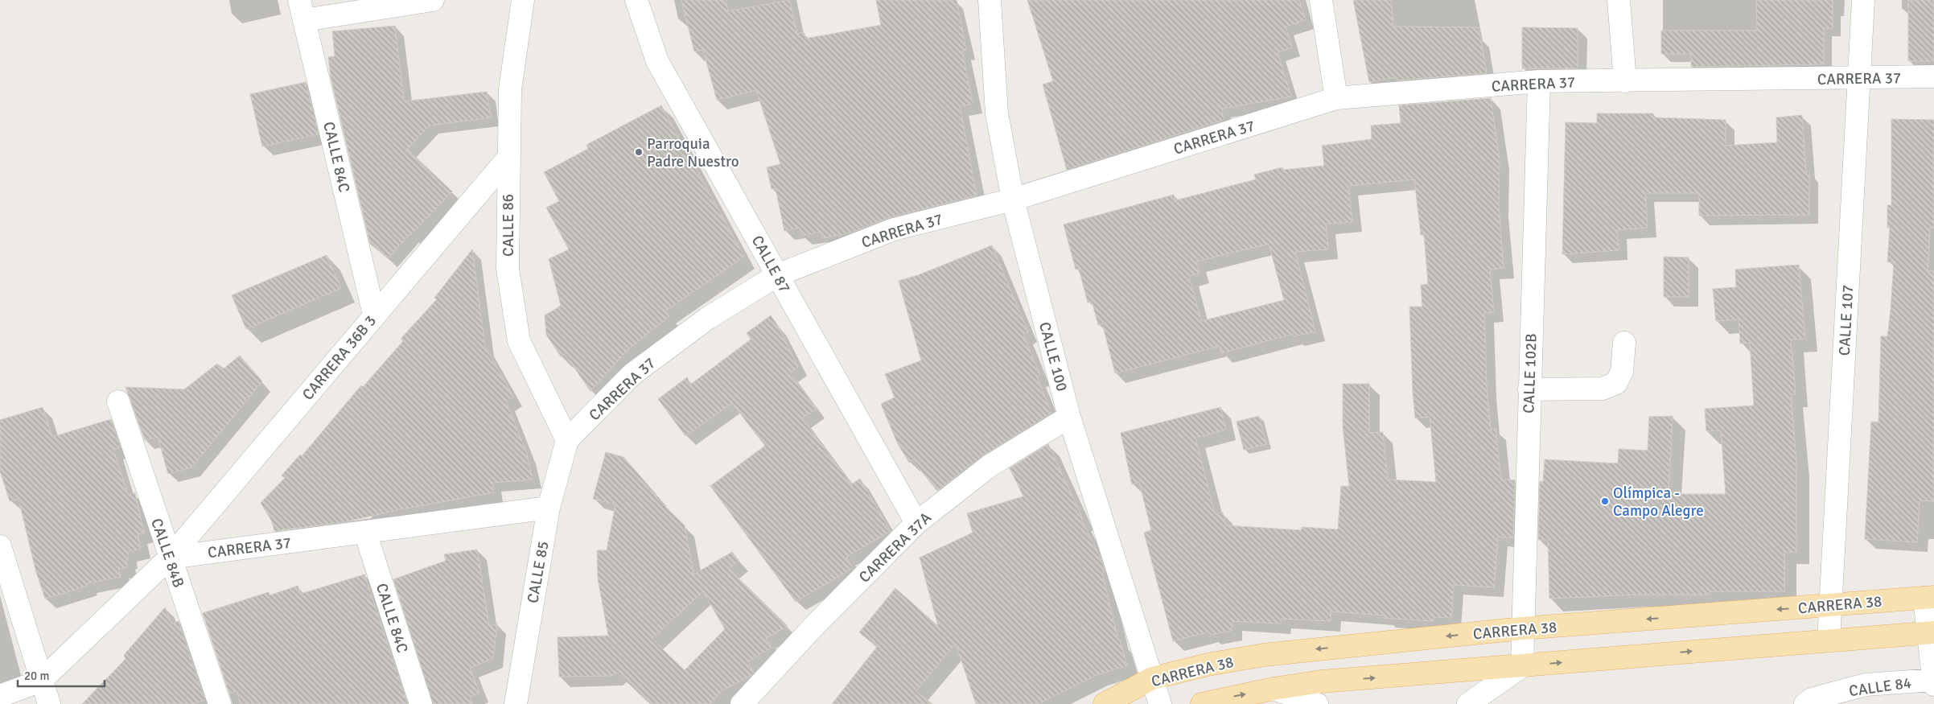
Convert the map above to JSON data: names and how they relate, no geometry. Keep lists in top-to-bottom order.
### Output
{
  "streets": {
    "main road": ["CARRERA 38"],
    "street": [
      "CARRERA 37",
      "CALLE 84C",
      "CALLE 86",
      "CALLE 87",
      "CALLE 107",
      "CALLE 100",
      "CARRERA 36B 3",
      "CALLE 102B",
      "CARRERA 37A",
      "CALLE 84B",
      "CALLE 85",
      "CALLE 84"
    ]
  },
  "crossings": [
    ["CARRERA 37", "CALLE 84C"],
    ["CARRERA 37", "CALLE 86"],
    ["CARRERA 37", "CALLE 87"],
    ["CARRERA 37", "CALLE 107"],
    ["CARRERA 37", "CALLE 100"],
    ["CARRERA 37", "CARRERA 36B 3"],
    ["CARRERA 37", "CALLE 102B"],
    ["CARRERA 37", "CALLE 84B"],
    ["CARRERA 37", "CALLE 85"],
    ["CALLE 84C", "CARRERA 36B 3"],
    ["CALLE 86", "CARRERA 36B 3"],
    ["CALLE 86", "CALLE 85"],
    ["CALLE 87", "CARRERA 37A"],
    ["CALLE 107", "CARRERA 38"],
    ["CALLE 100", "CARRERA 37A"],
    ["CALLE 100", "CARRERA 38"],
    ["CARRERA 36B 3", "CALLE 84B"],
    ["CALLE 102B", "CARRERA 38"]
  ],
  "places": ["Parroquia Padre Nuestro", "Olímpica - Campo Alegre"],
  "scale_bar": "20 m"
}
